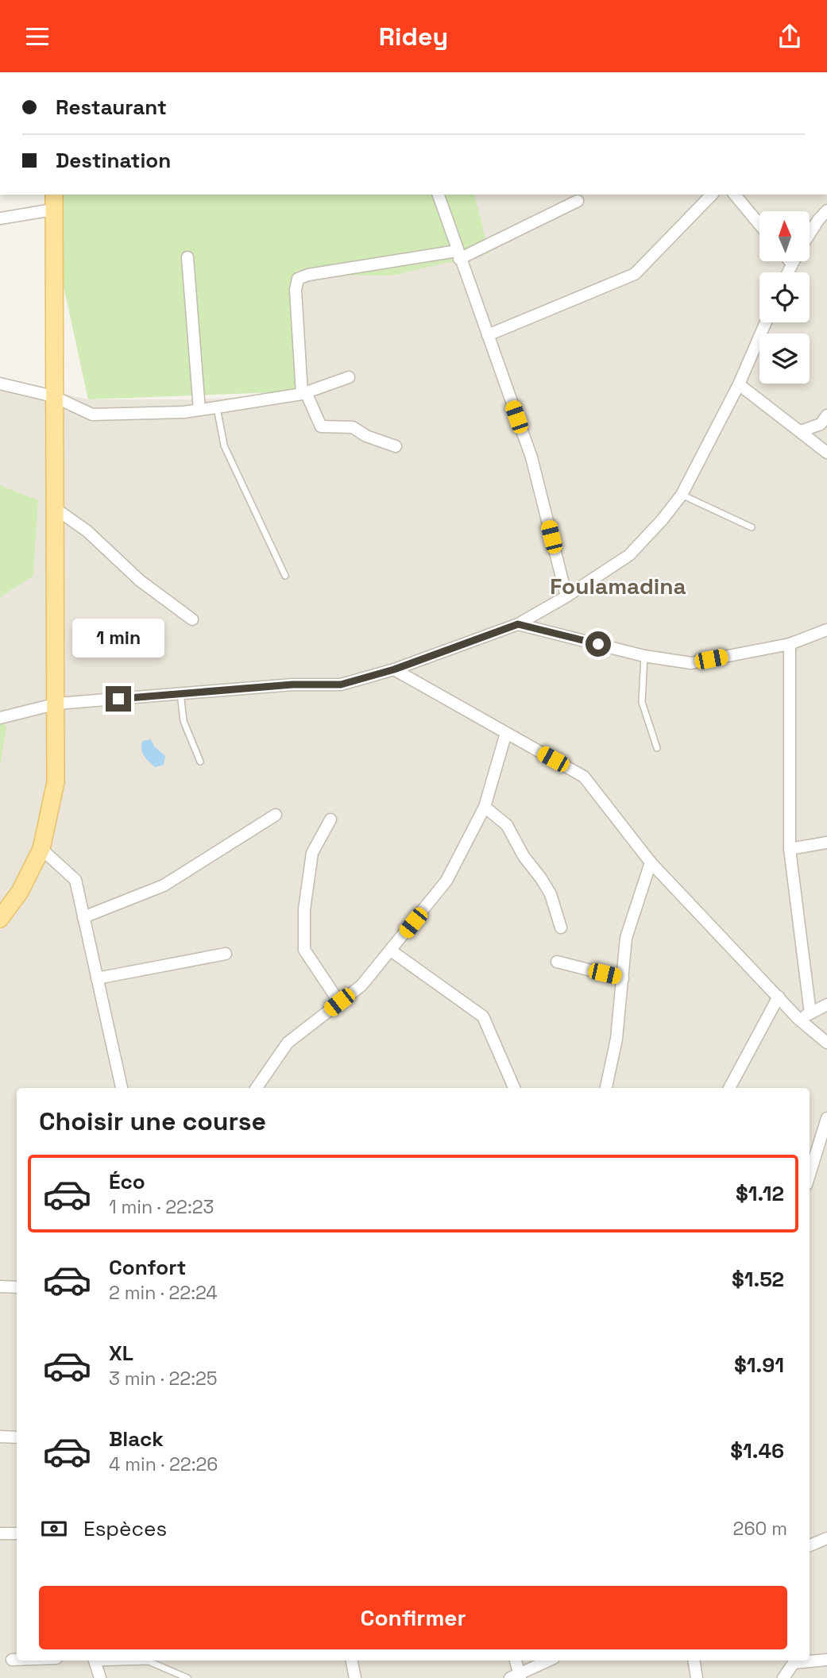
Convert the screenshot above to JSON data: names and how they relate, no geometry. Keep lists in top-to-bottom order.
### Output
{
  "districts": ["Foulamadina"],
  "north": "top",
  "page": {
    "header": "Ridey",
    "banner": ["Restaurant", "Destination"],
    "bubble": "1 min",
    "heading": "Choisir une course",
    "list": [
      {
        "name": "Éco",
        "note": "1 min · 22:23",
        "value": "$1.12"
      },
      {
        "name": "Confort",
        "note": "2 min · 22:24",
        "value": "$1.52"
      },
      {
        "name": "XL",
        "note": "3 min · 22:25",
        "value": "$1.91"
      },
      {
        "name": "Black",
        "note": "4 min · 22:26",
        "value": "$1.46"
      }
    ],
    "pay": ["Espèces", "260 m"],
    "buttons": "Confirmer"
  }
}
